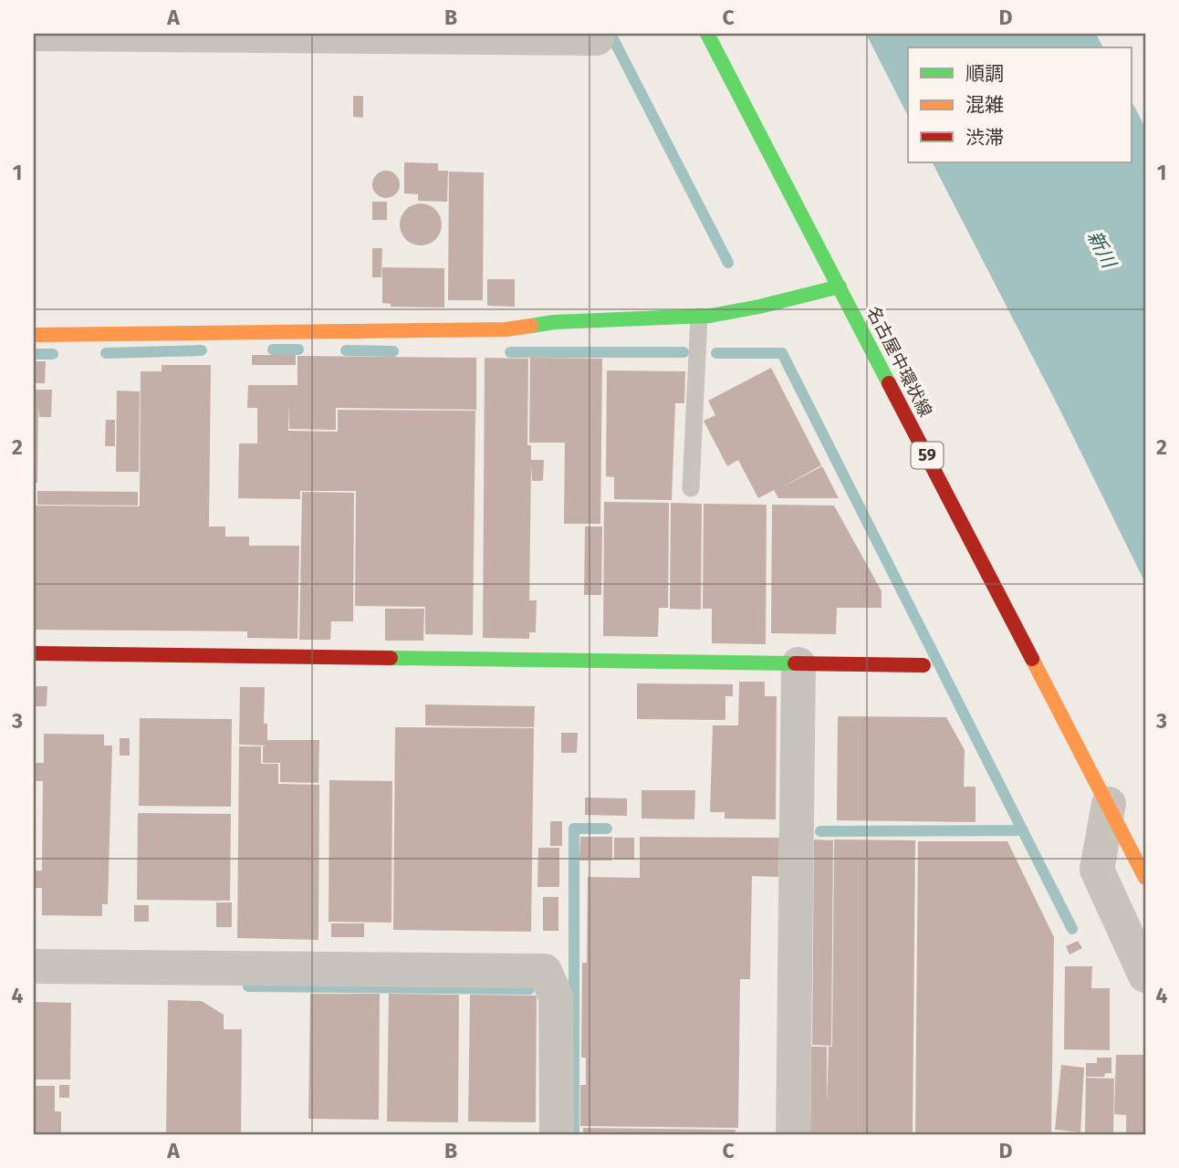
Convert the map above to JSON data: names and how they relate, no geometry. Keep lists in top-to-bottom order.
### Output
{
  "streets": {
    "street": ["名古屋中環状線", "59"]
  },
  "water": ["新川"],
  "legend": ["順調", "混雑", "渋滞"],
  "grid": {
    "columns": [
      "A",
      "B",
      "C",
      "D"
    ],
    "rows": [
      "1",
      "2",
      "3",
      "4"
    ]
  }
}
